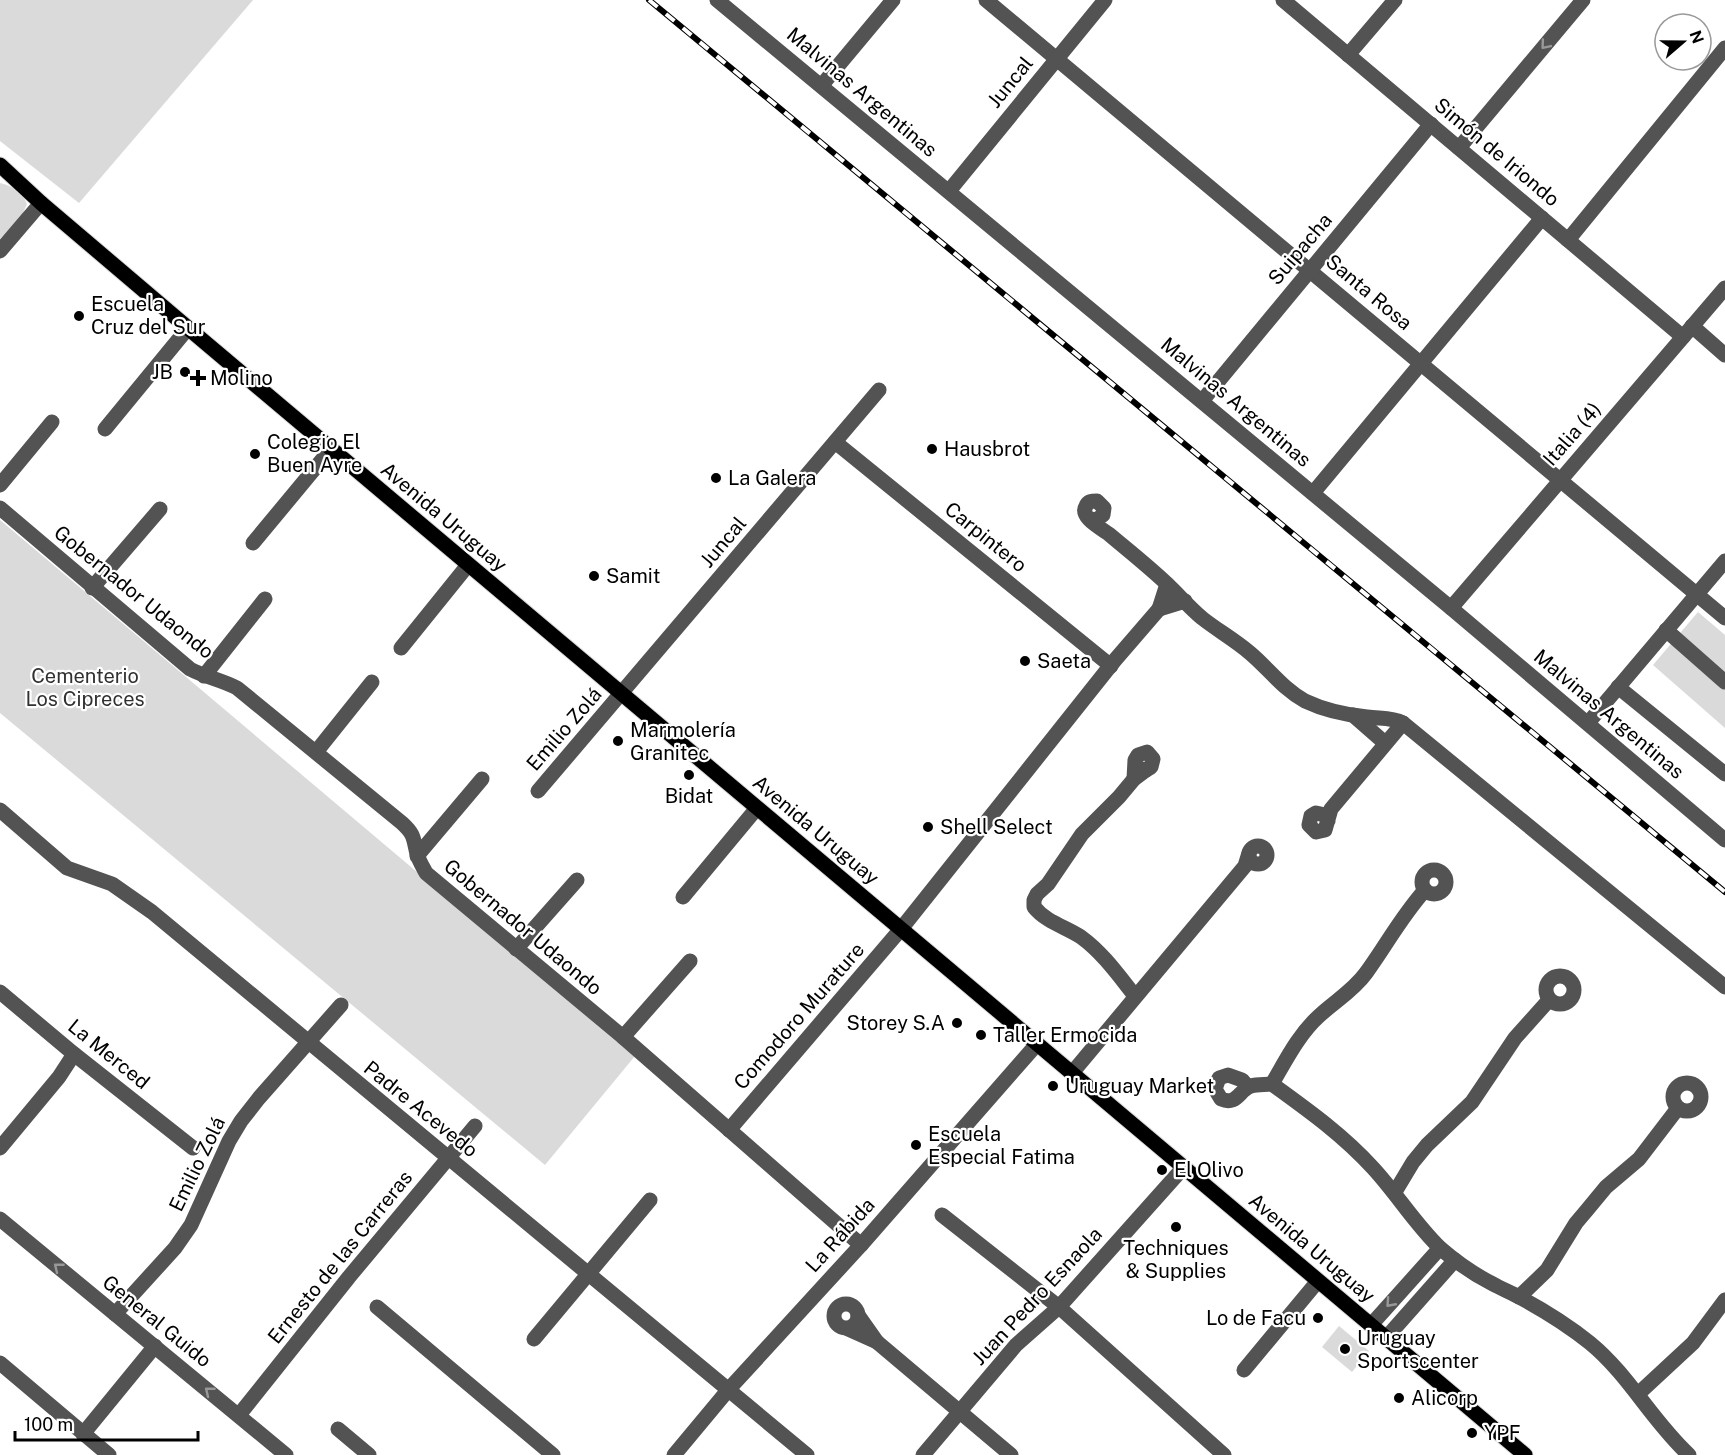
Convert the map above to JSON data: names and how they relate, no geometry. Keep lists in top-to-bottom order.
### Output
{
  "streets": {
    "main road": ["Avenida Uruguay"],
    "street": [
      "Juncal",
      "Malvinas Argentinas",
      "Simón de Iriondo",
      "Suipacha",
      "Santa Rosa",
      "Italia (4)",
      "Carpintero",
      "Gobernador Udaondo",
      "Emilio Zolá",
      "Comodoro Murature",
      "La Merced",
      "Padre Acevedo",
      "La Rábida",
      "Ernesto de las Carreras",
      "Juan Pedro Esnaola",
      "General Guido"
    ]
  },
  "crossings": [
    ["Juncal", "Malvinas Argentinas"],
    ["Juncal", "Santa Rosa"],
    ["Juncal", "Avenida Uruguay"],
    ["Juncal", "Carpintero"],
    ["Juncal", "Emilio Zolá"],
    ["Malvinas Argentinas", "Suipacha"],
    ["Malvinas Argentinas", "Italia (4)"],
    ["Simón de Iriondo", "Suipacha"],
    ["Simón de Iriondo", "Italia (4)"],
    ["Suipacha", "Santa Rosa"],
    ["Santa Rosa", "Italia (4)"],
    ["Avenida Uruguay", "Emilio Zolá"],
    ["Avenida Uruguay", "Comodoro Murature"],
    ["Avenida Uruguay", "La Rábida"],
    ["Avenida Uruguay", "Juan Pedro Esnaola"],
    ["Carpintero", "Comodoro Murature"],
    ["Gobernador Udaondo", "Comodoro Murature"],
    ["Gobernador Udaondo", "La Rábida"],
    ["Emilio Zolá", "Padre Acevedo"],
    ["Emilio Zolá", "General Guido"],
    ["Padre Acevedo", "La Rábida"],
    ["Padre Acevedo", "Ernesto de las Carreras"],
    ["Ernesto de las Carreras", "General Guido"]
  ],
  "parks": ["Cementerio Los Cipreces"],
  "places": {
    "other": [
      "Escuela Cruz del Sur",
      "JB",
      "Hausbrot",
      "Colegio El Buen Ayre",
      "La Galera",
      "Samit",
      "Saeta",
      "Marmolería Granitec",
      "Bidat",
      "Shell Select",
      "Storey S.A",
      "Taller Ermocida",
      "Uruguay Market",
      "Escuela Especial Fatima",
      "El Olivo",
      "Techniques & Supplies",
      "Lo de Facu",
      "Uruguay Sportscenter",
      "Alicorp",
      "YPF"
    ],
    "health": ["Molino"]
  },
  "scale_bar": "100 m",
  "north": "right"
}
